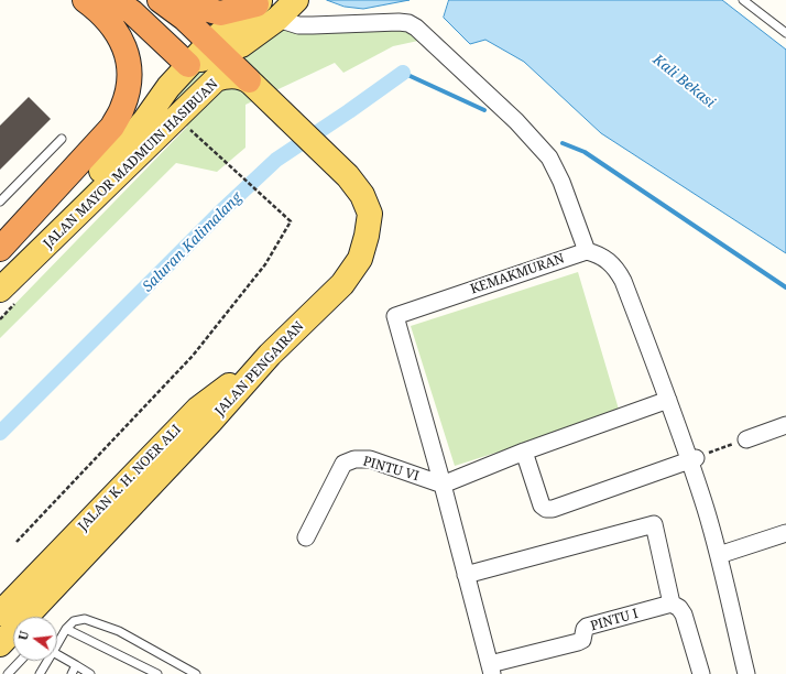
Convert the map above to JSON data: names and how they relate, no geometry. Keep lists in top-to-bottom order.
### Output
{
  "streets": {
    "main road": ["JALAN MAYOR MADMUIN HASIBUAN", "JALAN PENGAIRAN", "JALAN K. H. NOER ALI"],
    "street": ["KEMAKMURAN", "PINTU VI", "PINTU I"]
  },
  "crossings": [
    ["JALAN MAYOR MADMUIN HASIBUAN", "JALAN PENGAIRAN"],
    ["KEMAKMURAN", "PINTU VI"],
    ["KEMAKMURAN", "PINTU I"],
    ["JALAN PENGAIRAN", "JALAN K. H. NOER ALI"]
  ],
  "water": ["Kali Bekasi", "Saluran Kalimalang"],
  "north": "left"
}
